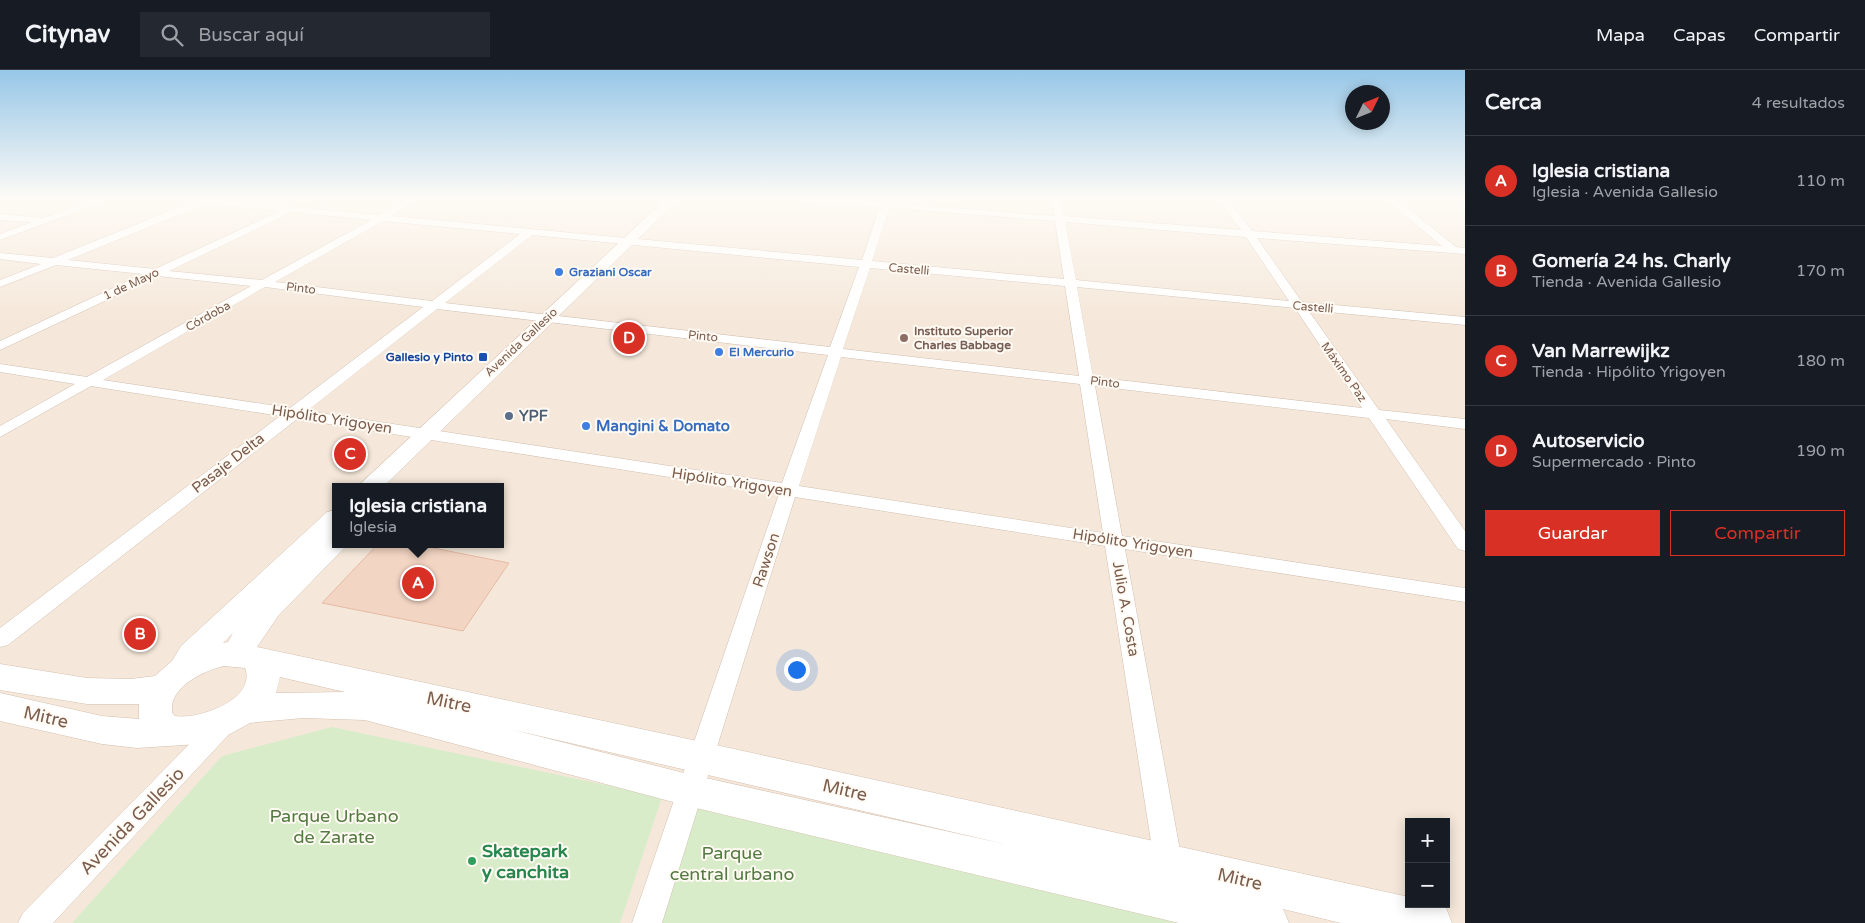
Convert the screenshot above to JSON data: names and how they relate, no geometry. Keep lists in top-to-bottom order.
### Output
{
  "streets": {
    "main road": ["Avenida Gallesio", "Mitre"],
    "street": [
      "Castelli",
      "1 de Mayo",
      "Pinto",
      "Córdoba",
      "Máximo Paz",
      "Hipólito Yrigoyen",
      "Pasaje Delta",
      "Rawson",
      "Julio A. Costa"
    ]
  },
  "crossings": [
    ["Castelli", "Avenida Gallesio"],
    ["Castelli", "Máximo Paz"],
    ["Castelli", "Rawson"],
    ["Castelli", "Julio A. Costa"],
    ["1 de Mayo", "Pinto"],
    ["Pinto", "Córdoba"],
    ["Pinto", "Avenida Gallesio"],
    ["Pinto", "Máximo Paz"],
    ["Pinto", "Pasaje Delta"],
    ["Pinto", "Rawson"],
    ["Pinto", "Julio A. Costa"],
    ["Córdoba", "Hipólito Yrigoyen"],
    ["Avenida Gallesio", "Hipólito Yrigoyen"],
    ["Avenida Gallesio", "Mitre"],
    ["Hipólito Yrigoyen", "Pasaje Delta"],
    ["Hipólito Yrigoyen", "Rawson"],
    ["Hipólito Yrigoyen", "Julio A. Costa"],
    ["Rawson", "Mitre"],
    ["Julio A. Costa", "Mitre"]
  ],
  "parks": ["Parque Urbano de Zarate", "Parque central urbano"],
  "places": {
    "other": [
      "Graziani Oscar",
      "Instituto Superior Charles Babbage",
      "El Mercurio",
      "YPF",
      "Mangini & Domato",
      "Skatepark y canchita"
    ],
    "transit": ["Gallesio y Pinto"]
  },
  "north": "top right",
  "page": {
    "header": "Citynav",
    "search": "Buscar aquí",
    "nav": ["Mapa", "Capas", "Compartir"],
    "heading": ["Cerca", "4 resultados"],
    "list": [
      {
        "mark": "A",
        "name": "Iglesia cristiana",
        "note": "Iglesia · Avenida Gallesio",
        "value": "110 m"
      },
      {
        "mark": "B",
        "name": "Gomería 24 hs. Charly",
        "note": "Tienda · Avenida Gallesio",
        "value": "170 m"
      },
      {
        "mark": "C",
        "name": "Van Marrewijkz",
        "note": "Tienda · Hipólito Yrigoyen",
        "value": "180 m"
      },
      {
        "mark": "D",
        "name": "Autoservicio",
        "note": "Supermercado · Pinto",
        "value": "190 m"
      }
    ],
    "pins": [
      "D",
      "C",
      "A",
      "B"
    ],
    "popup": ["Iglesia cristiana", "Iglesia"],
    "buttons": ["Guardar", "Compartir"],
    "map_buttons": ["+", "−"]
  }
}
